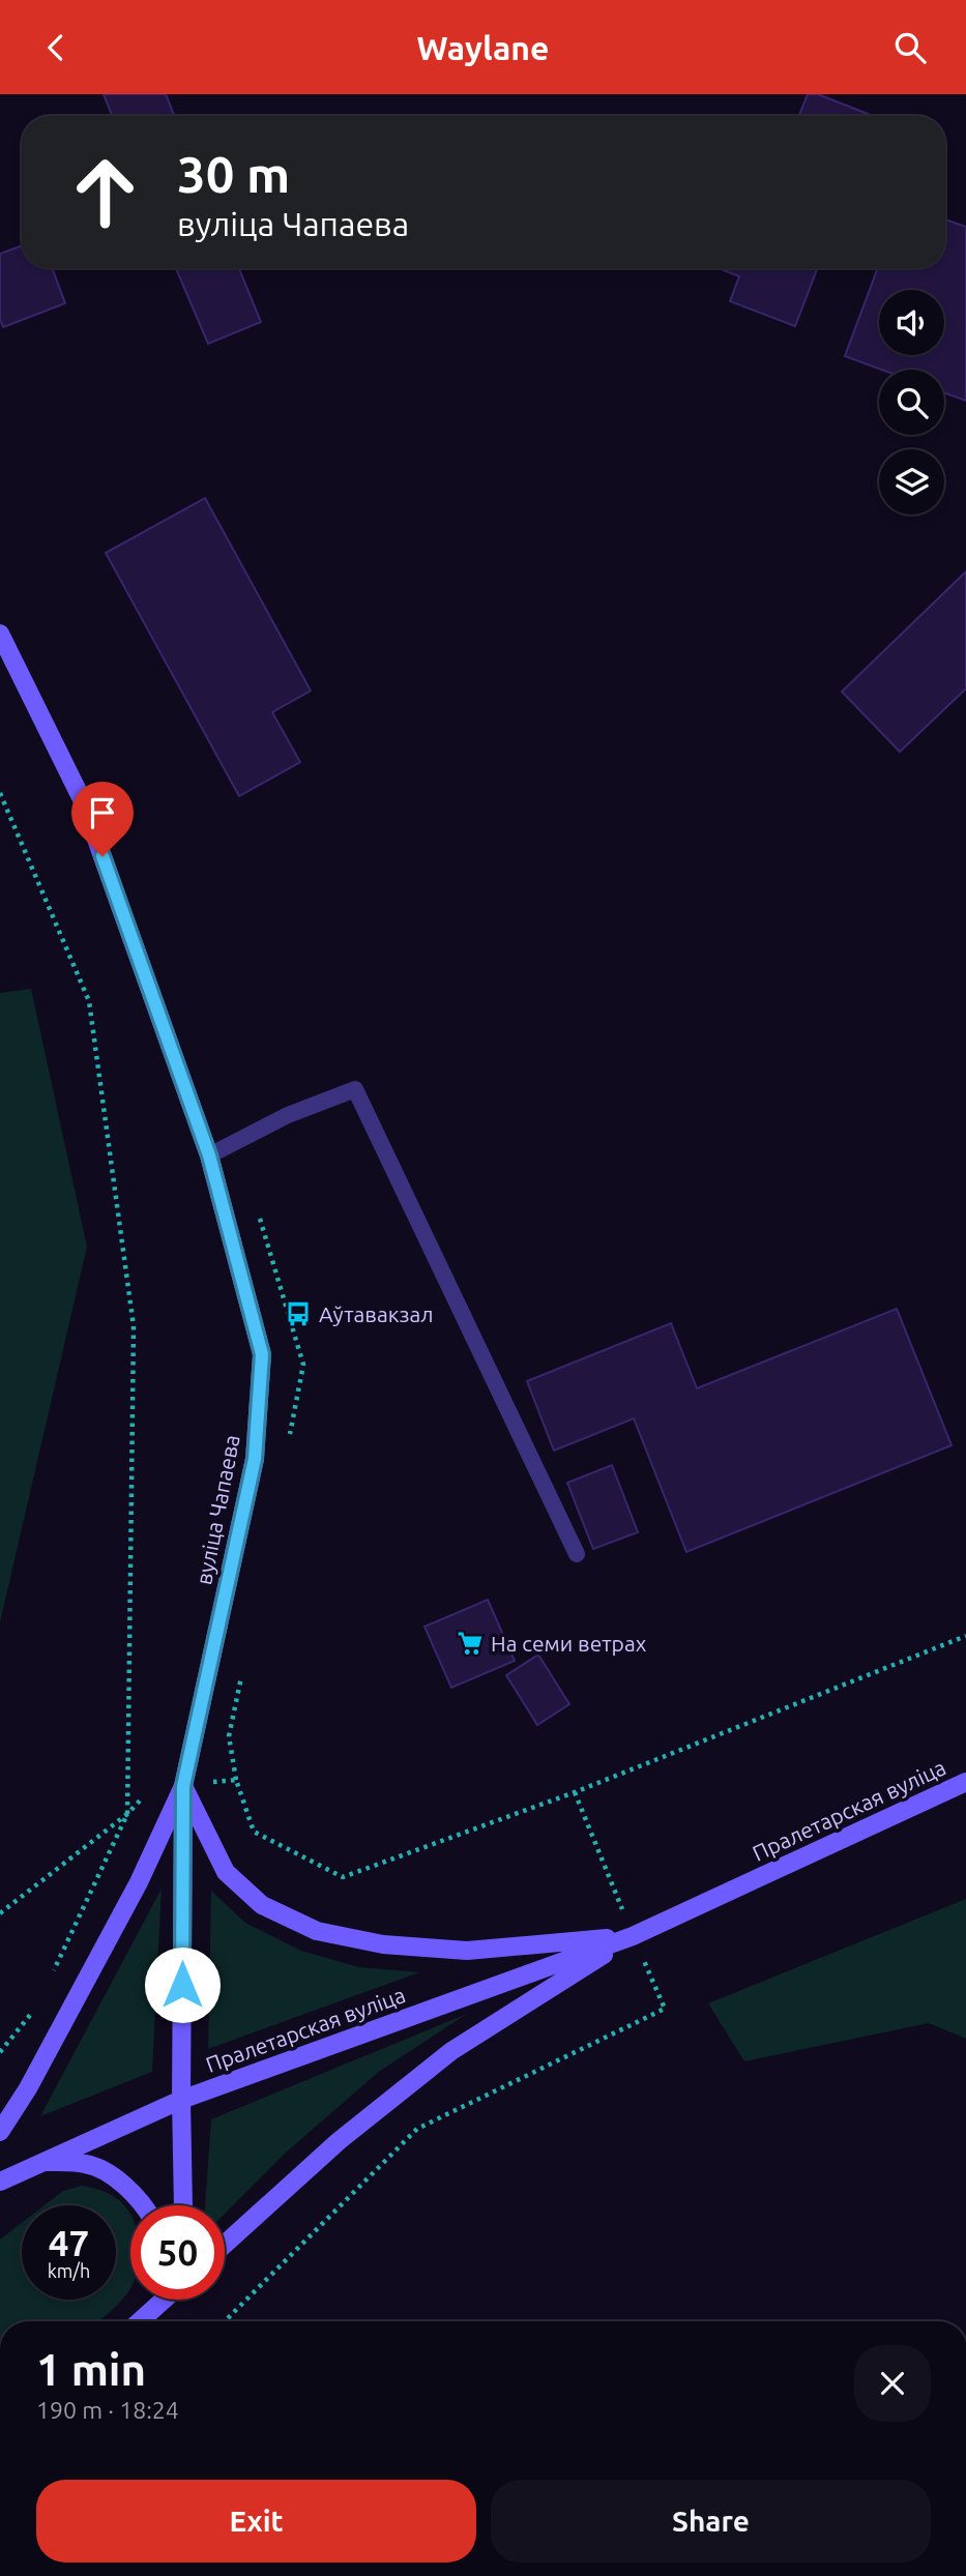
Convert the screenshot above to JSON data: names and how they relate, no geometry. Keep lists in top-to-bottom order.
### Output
{
  "streets": {
    "main road": ["вуліца Чапаева", "Пралетарская вуліца"]
  },
  "places": {
    "bus stop": ["Аўтавакзал"],
    "supermarket": ["На семи ветрах"]
  },
  "page": {
    "header": "Waylane",
    "turn": ["30 m", "вуліца Чапаева"],
    "speed": "47 km/h",
    "limit": "50",
    "heading": ["1 min", "190 m · 18:24"],
    "buttons": ["Exit", "Share"]
  }
}
